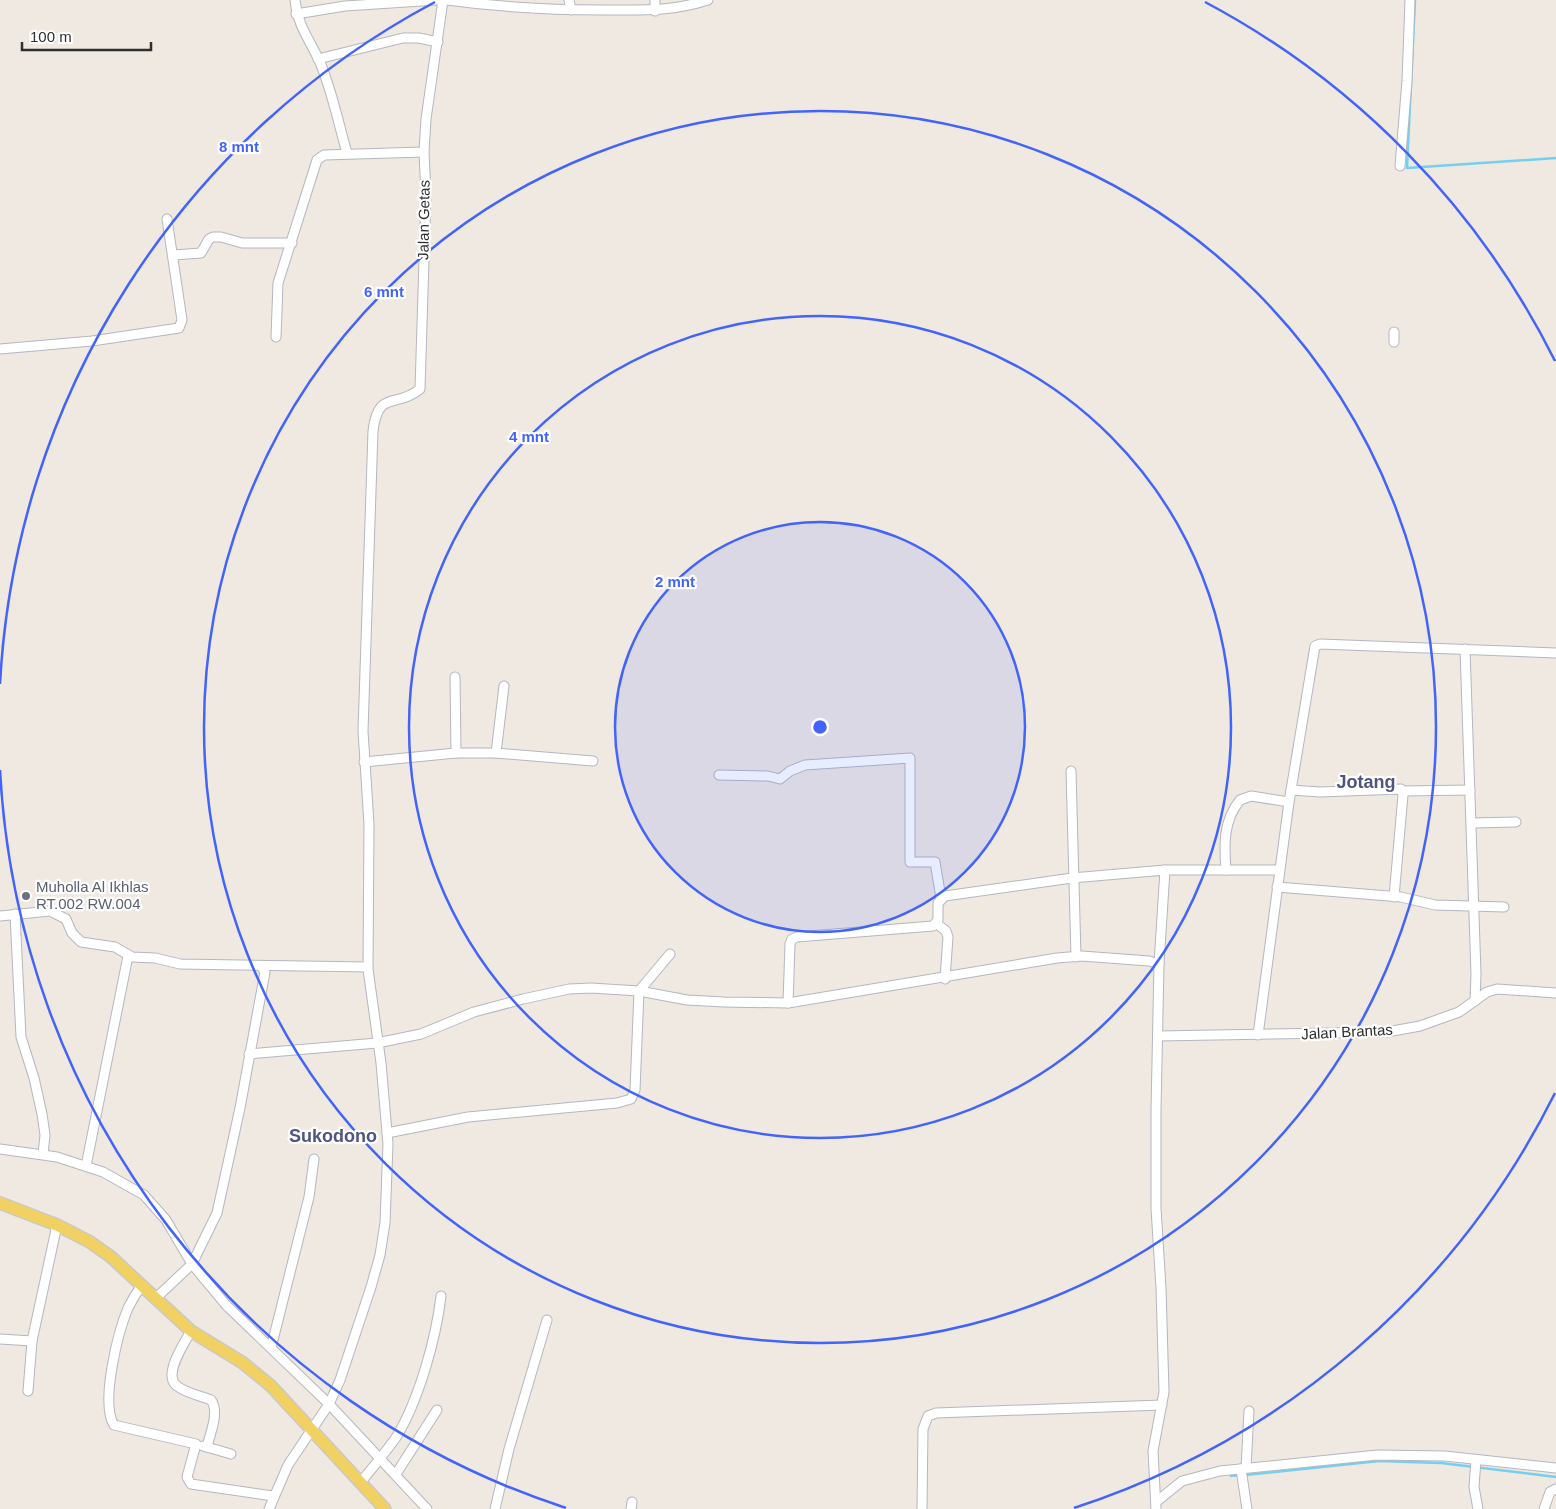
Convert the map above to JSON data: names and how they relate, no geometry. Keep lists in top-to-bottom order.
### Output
{
  "streets": {
    "street": ["Jalan Getas", "Jalan Brantas"]
  },
  "districts": ["Jotang", "Sukodono"],
  "places": ["Muholla Al Ikhlas RT.002 RW.004"],
  "scale_bar": "100 m",
  "rings": [
    "8 mnt",
    "6 mnt",
    "4 mnt",
    "2 mnt"
  ]
}
